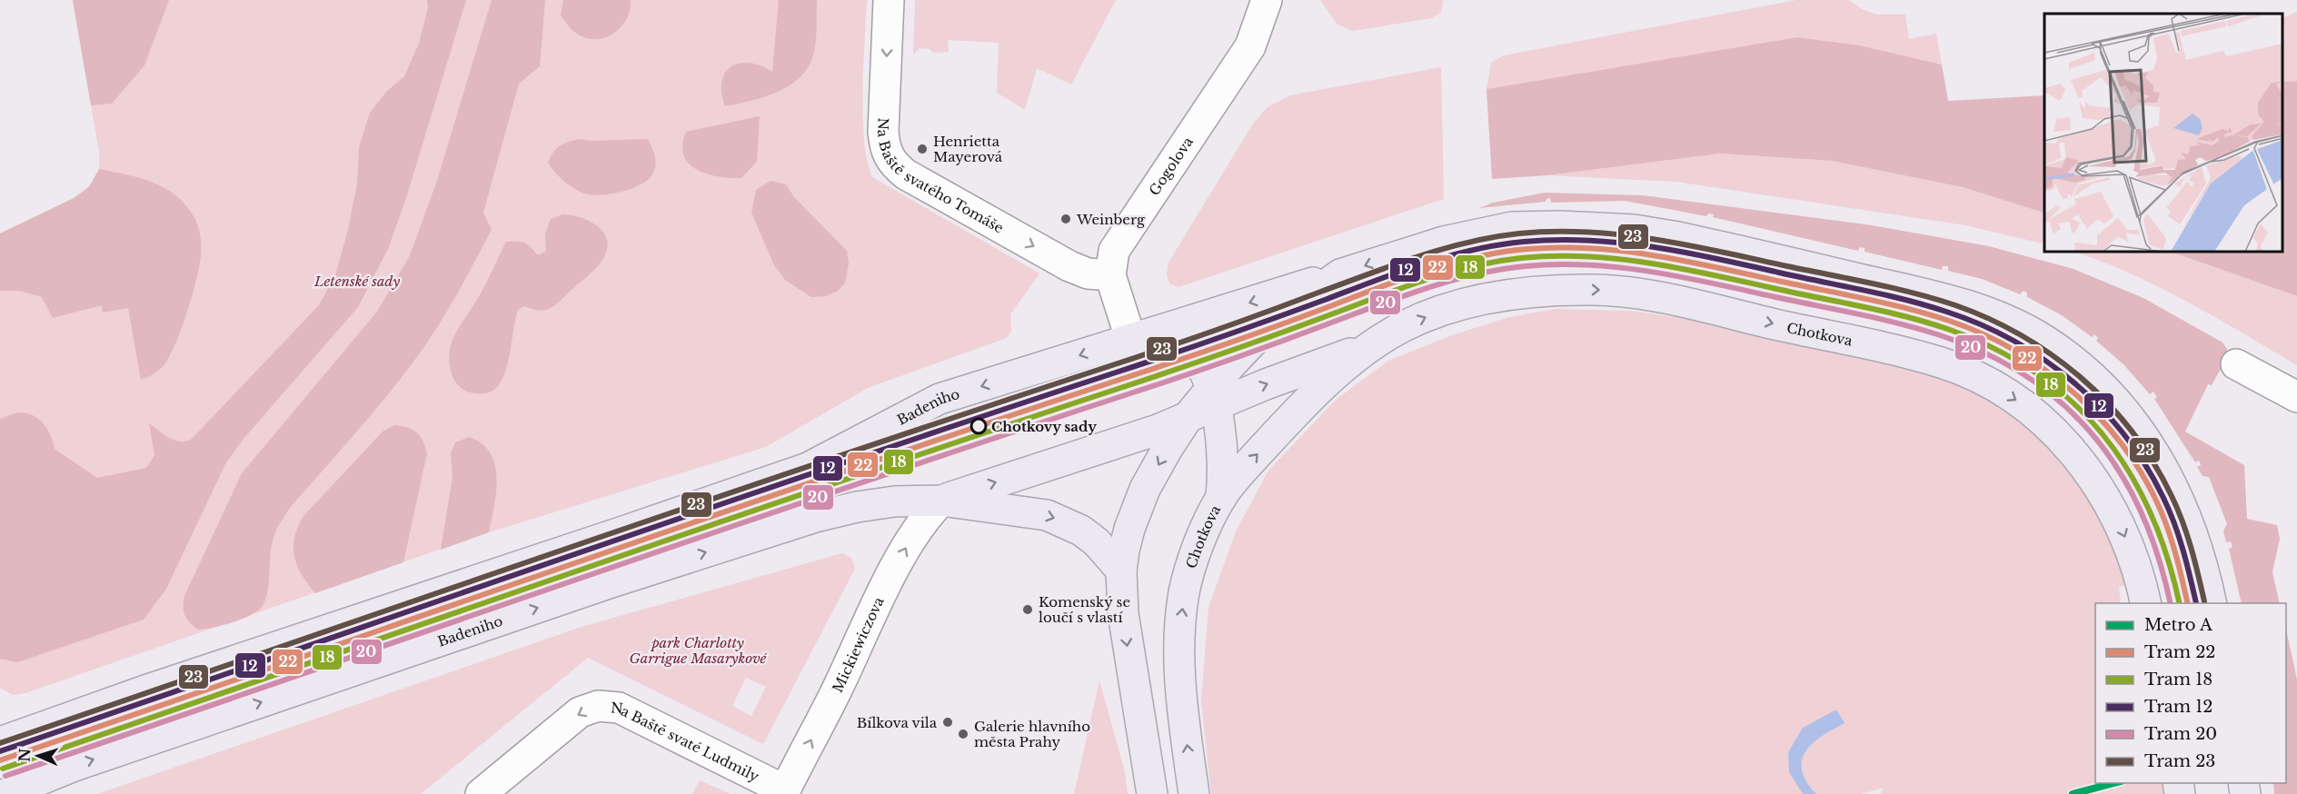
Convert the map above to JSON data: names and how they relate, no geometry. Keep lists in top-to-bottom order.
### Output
{
  "streets": {
    "main road": ["Chotkova", "Badeniho"],
    "street": [
      "Gogolova",
      "Na Baště svatého Tomáše",
      "Mickiewiczova",
      "Na Baště svaté Ludmily"
    ]
  },
  "crossings": [
    ["Gogolova", "Na Baště svatého Tomáše"],
    ["Gogolova", "Badeniho"],
    ["Chotkova", "Badeniho"],
    ["Badeniho", "Mickiewiczova"],
    ["Mickiewiczova", "Na Baště svaté Ludmily"]
  ],
  "one_way": ["Na Baště svatého Tomáše", "Mickiewiczova", "Na Baště svaté Ludmily"],
  "parks": ["Letenské sady", "park Charlotty Garrigue Masarykové"],
  "places": [
    "Henrietta Mayerová",
    "Weinberg",
    "Chotkovy sady",
    "Komenský se loučí s vlastí",
    "Bílkova vila",
    "Galerie hlavního města Prahy"
  ],
  "lines": [
    "tram line 23",
    "tram line 12",
    "tram line 22",
    "tram line 18",
    "tram line 20",
    "metro line A"
  ],
  "legend": [
    "Metro A",
    "Tram 22",
    "Tram 18",
    "Tram 12",
    "Tram 20",
    "Tram 23"
  ],
  "north": "left"
}
